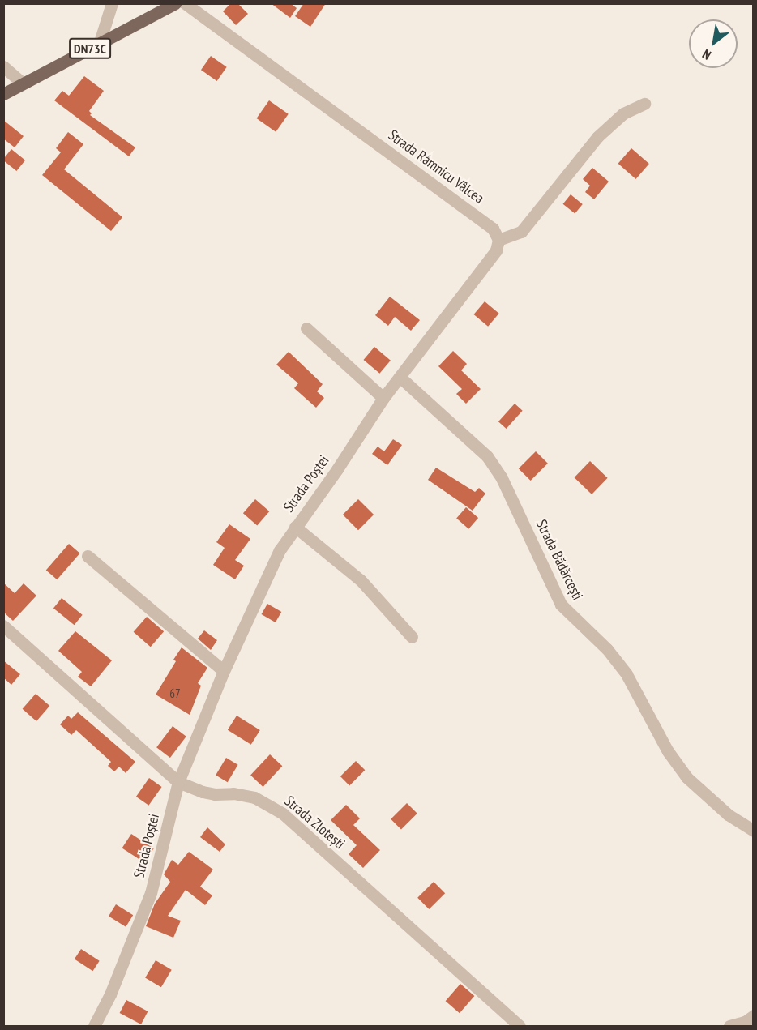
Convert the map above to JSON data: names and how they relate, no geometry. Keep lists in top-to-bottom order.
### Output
{
  "streets": {
    "main road": ["DN73C"],
    "street": [
      "Strada Râmnicu Vâlcea",
      "Strada Poștei",
      "Strada Bădărcești",
      "Strada Zlotești"
    ]
  },
  "crossings": [
    ["Strada Râmnicu Vâlcea", "Strada Poștei"],
    ["Strada Poștei", "Strada Bădărcești"],
    ["Strada Poștei", "Strada Zlotești"]
  ],
  "house_numbers": ["67"],
  "north": "bottom left"
}
